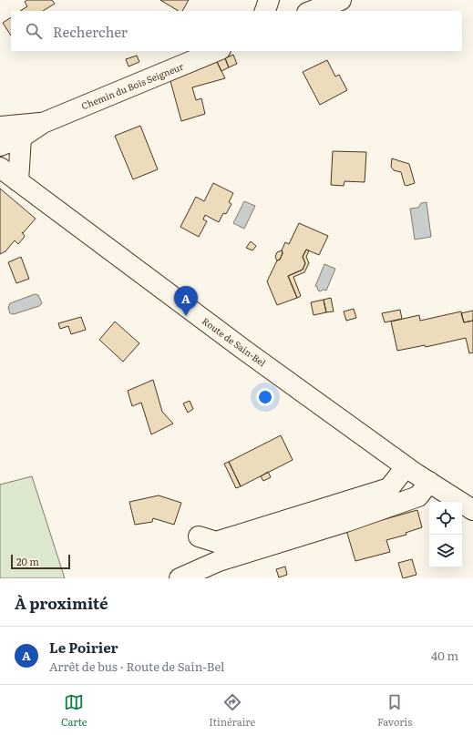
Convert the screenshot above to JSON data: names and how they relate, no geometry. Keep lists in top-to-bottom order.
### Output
{
  "streets": {
    "main road": ["Chemin du Bois Seigneur", "Route de Sain-Bel"]
  },
  "scale_bar": "20 m",
  "page": {
    "search": "Rechercher",
    "pins": "A",
    "scale": "20 m",
    "heading": "À proximité",
    "list": [
      {
        "mark": "A",
        "name": "Le Poirier",
        "note": "Arrêt de bus · Route de Sain-Bel",
        "value": "40 m"
      }
    ],
    "nav": ["Carte", "Itinéraire", "Favoris"]
  }
}
